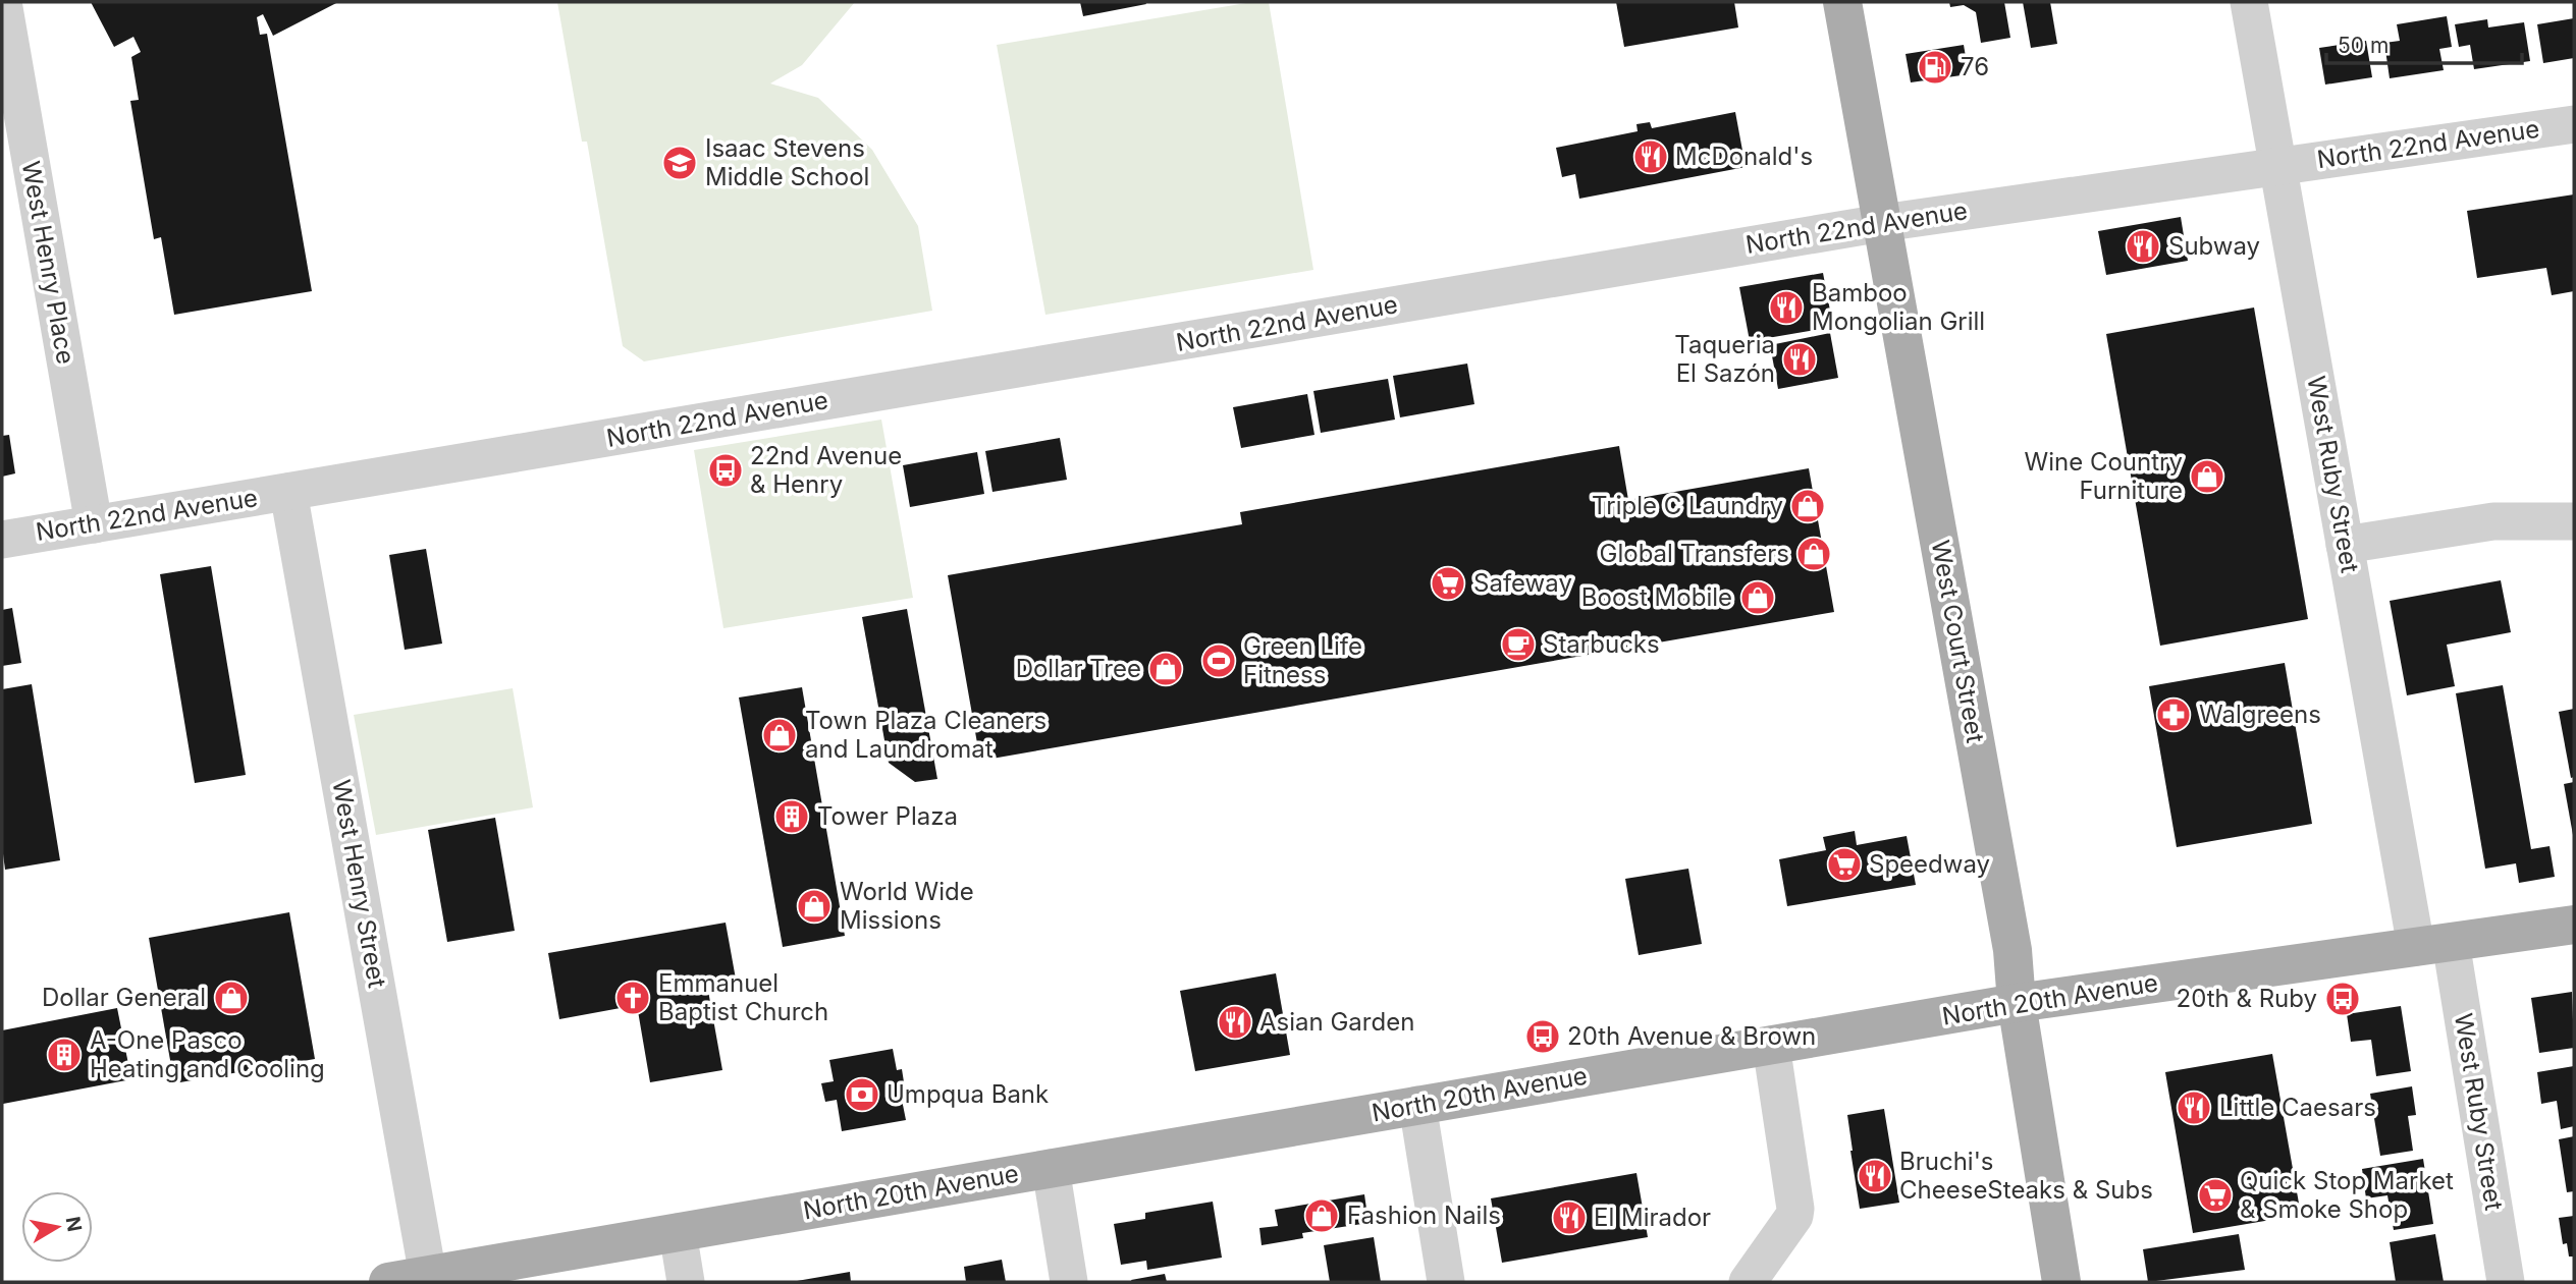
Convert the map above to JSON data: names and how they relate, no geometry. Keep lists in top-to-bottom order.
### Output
{
  "streets": {
    "main road": ["West Court Street", "North 20th Avenue"],
    "street": [
      "North 22nd Avenue",
      "West Henry Place",
      "West Ruby Street",
      "West Henry Street"
    ]
  },
  "crossings": [
    ["North 22nd Avenue", "West Henry Place"],
    ["North 22nd Avenue", "West Ruby Street"],
    ["North 22nd Avenue", "West Court Street"],
    ["North 22nd Avenue", "West Henry Street"],
    ["West Ruby Street", "North 20th Avenue"],
    ["West Court Street", "North 20th Avenue"],
    ["West Henry Street", "North 20th Avenue"]
  ],
  "places": {
    "fuel station": ["76"],
    "restaurant": [
      "McDonald's",
      "Subway",
      "Bamboo Mongolian Grill",
      "Taqueria El Sazón",
      "Asian Garden",
      "Little Caesars",
      "Bruchi's CheeseSteaks & Subs",
      "El Mirador"
    ],
    "school or university": ["Isaac Stevens Middle School"],
    "bus stop": ["22nd Avenue & Henry", "20th & Ruby", "20th Avenue & Brown"],
    "shop": [
      "Wine Country Furniture",
      "Triple C Laundry",
      "Global Transfers",
      "Boost Mobile",
      "Dollar Tree",
      "Town Plaza Cleaners and Laundromat",
      "World Wide Missions",
      "Dollar General",
      "Fashion Nails"
    ],
    "supermarket": ["Safeway", "Speedway", "Quick Stop Market & Smoke Shop"],
    "cafe": ["Starbucks"],
    "sports": ["Green Life Fitness"],
    "pharmacy": ["Walgreens"],
    "building": ["Tower Plaza", "A-One Pasco Heating and Cooling"],
    "church": ["Emmanuel Baptist Church"],
    "bank": ["Umpqua Bank"]
  },
  "scale_bar": "50 m",
  "north": "right"
}
